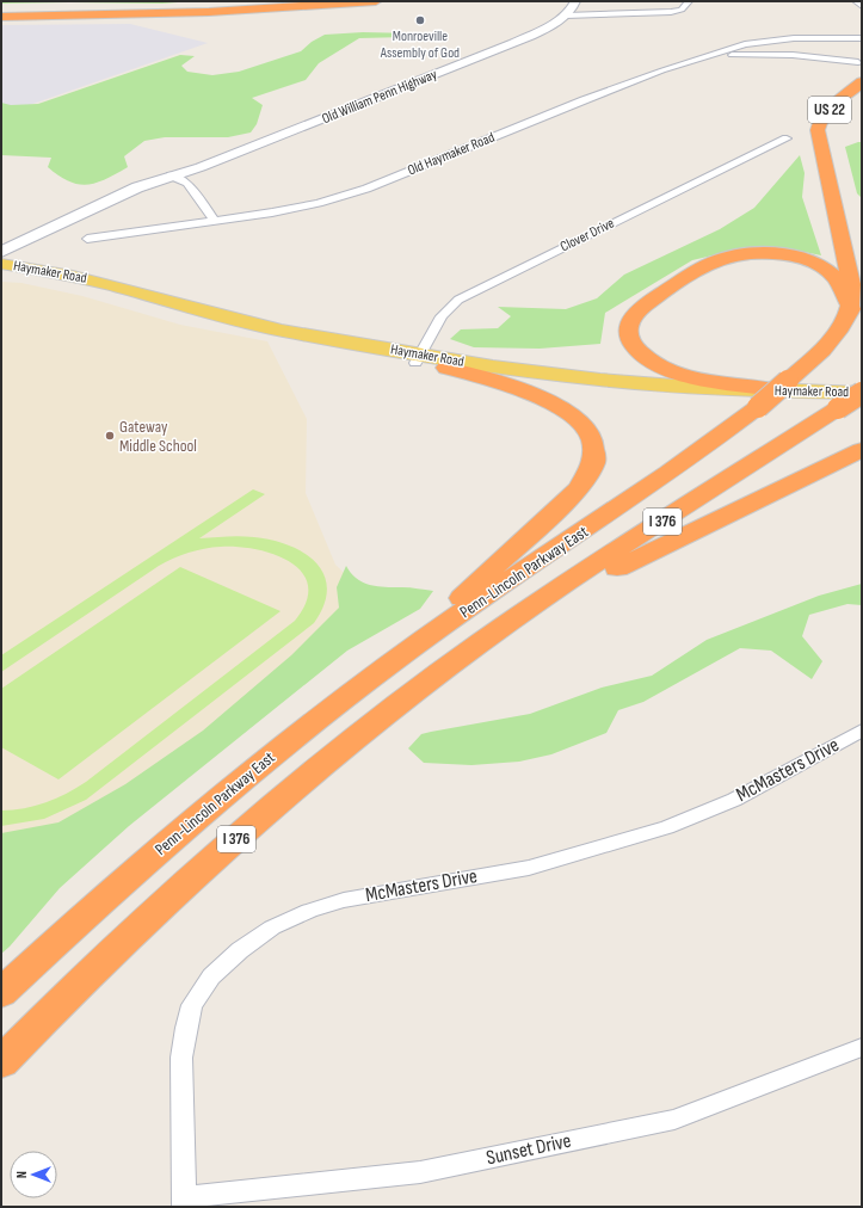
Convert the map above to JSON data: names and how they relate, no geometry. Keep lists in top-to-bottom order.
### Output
{
  "streets": {
    "highway": ["US 22", "I 376", "Penn-Lincoln Parkway East"],
    "main road": ["Old William Penn Highway", "Haymaker Road"],
    "street": [
      "Old Haymaker Road",
      "Clover Drive",
      "McMasters Drive",
      "Sunset Drive"
    ]
  },
  "crossings": [
    ["Old William Penn Highway", "Haymaker Road"],
    ["Clover Drive", "Haymaker Road"],
    ["Haymaker Road", "Penn-Lincoln Parkway East"],
    ["McMasters Drive", "Sunset Drive"]
  ],
  "places": ["Monroeville Assembly of God", "Gateway Middle School"],
  "north": "left"
}
